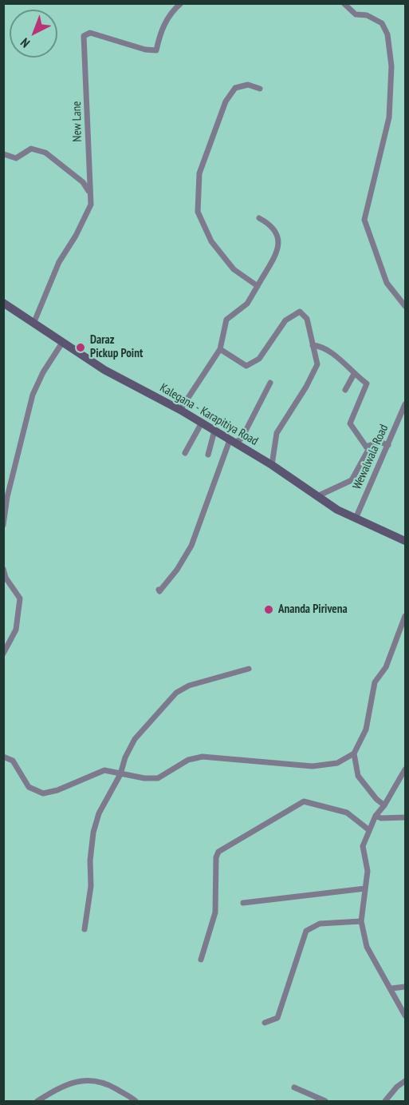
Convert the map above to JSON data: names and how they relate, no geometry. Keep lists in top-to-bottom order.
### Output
{
  "streets": {
    "main road": ["Kalegana - Karapitiya Road"],
    "street": ["New Lane", "Wewalwala Road"]
  },
  "crossings": [
    ["New Lane", "Kalegana - Karapitiya Road"],
    ["Kalegana - Karapitiya Road", "Wewalwala Road"]
  ],
  "places": ["Daraz Pickup Point", "Ananda Pirivena"],
  "north": "bottom left"
}
